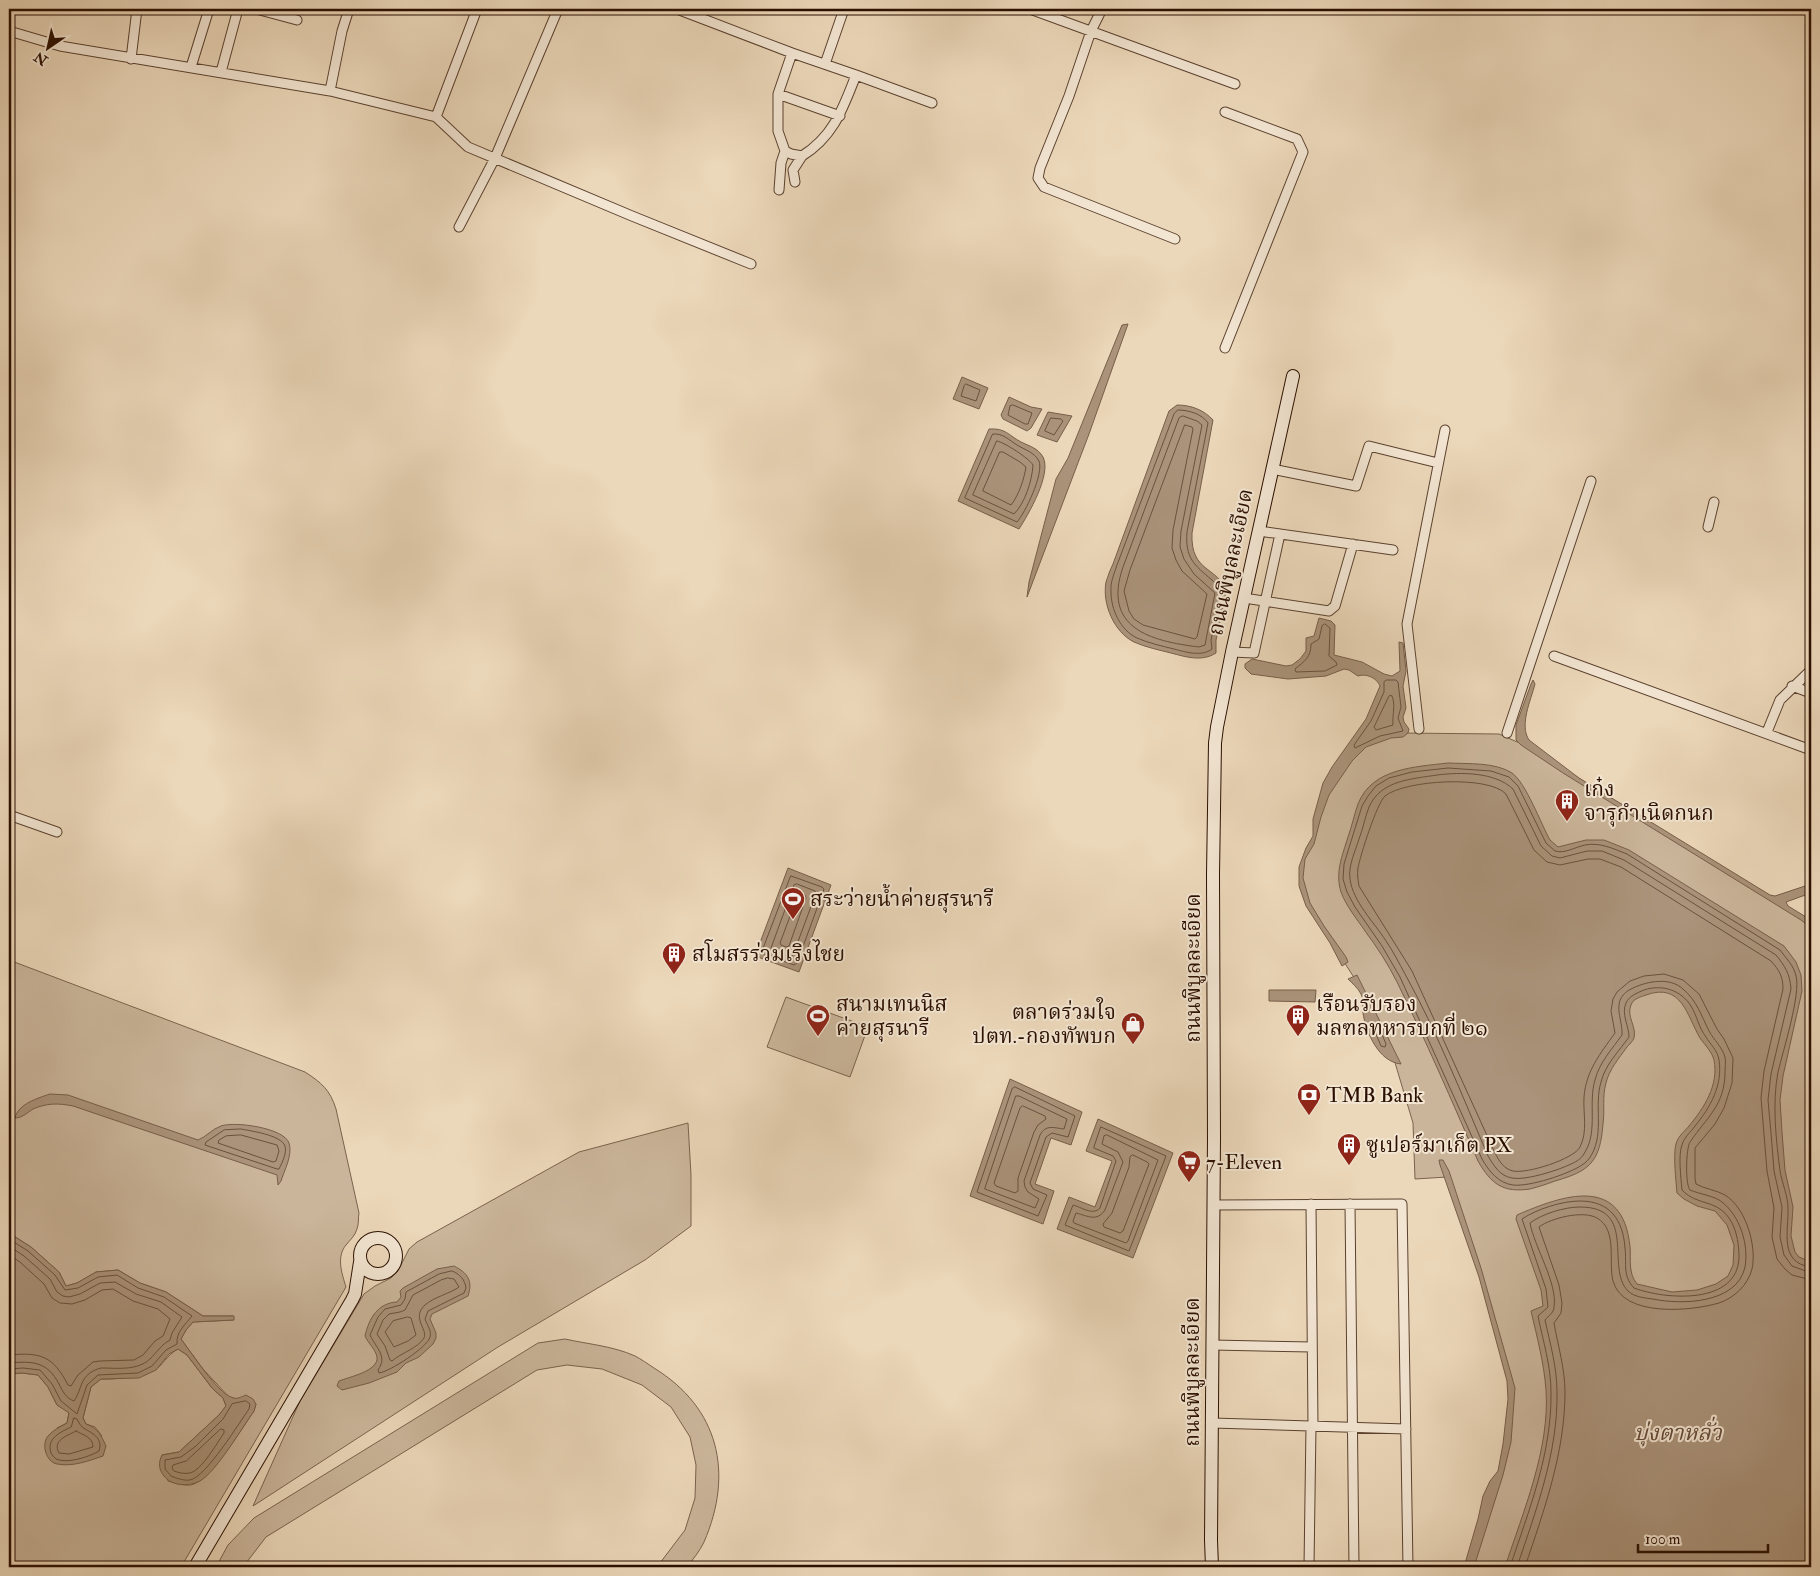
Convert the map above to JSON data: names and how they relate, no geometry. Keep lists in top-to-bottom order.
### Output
{
  "streets": {
    "street": ["ถนนพิบูลละเอียด"]
  },
  "water": ["บุ่งตาหลั่ว"],
  "places": {
    "building": [
      "เก๋ง จารุกำเนิดกนก",
      "สโมสรร่วมเริงไชย",
      "เรือนรับรอง มลฑลทหารบกที่ ๒๑",
      "ซูเปอร์มาเก็ต PX"
    ],
    "sports": ["สระว่ายนํ้าค่ายสุรนารี", "สนามเทนนิส ค่ายสุรนารี"],
    "shop": ["ตลาดร่วมใจ ปตท.-กองทัพบก"],
    "bank": ["TMB Bank"],
    "supermarket": ["7-Eleven"]
  },
  "scale_bar": "100 m",
  "north": "bottom left"
}
